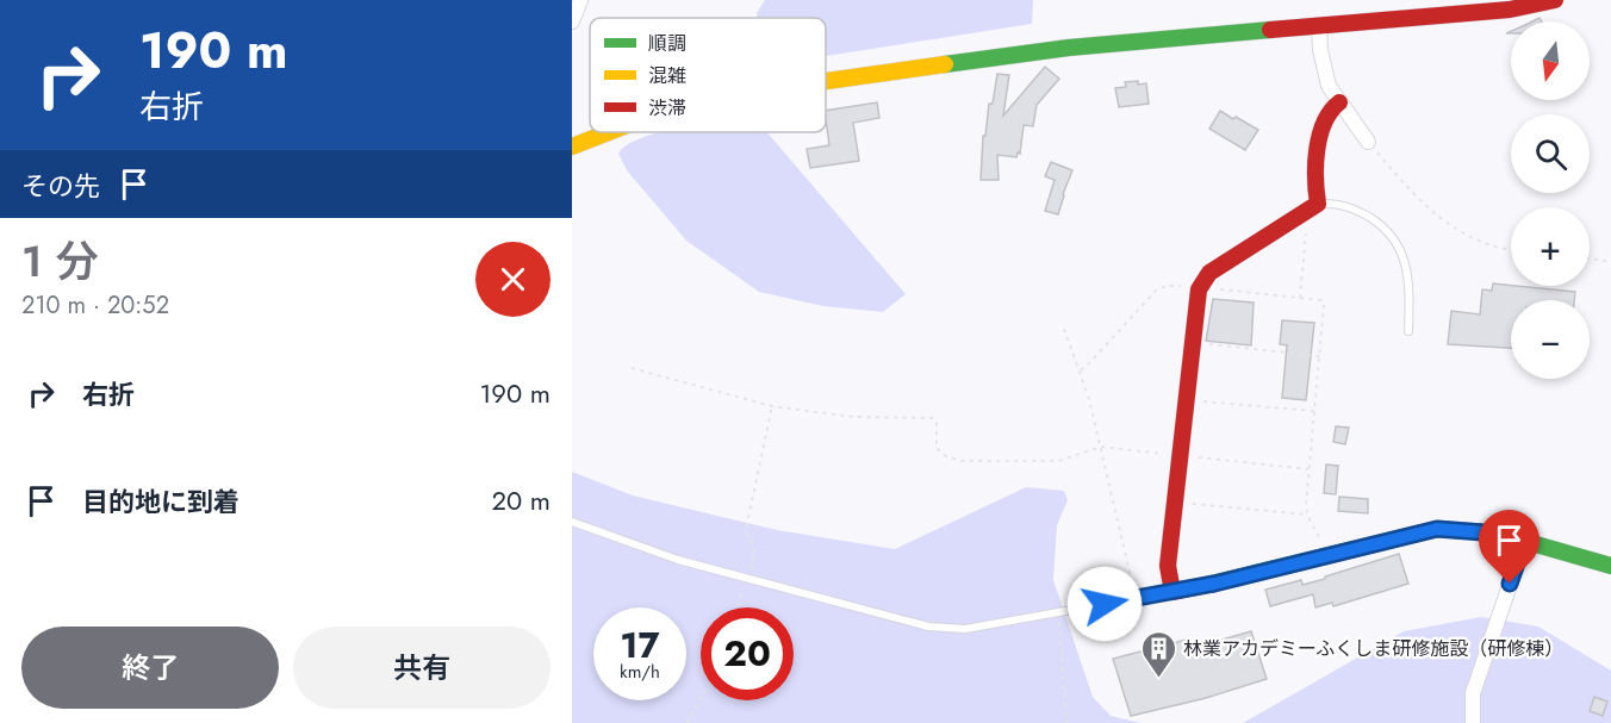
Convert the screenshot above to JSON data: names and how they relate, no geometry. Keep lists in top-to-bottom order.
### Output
{
  "places": {
    "building": ["林業アカデミーふくしま研修施設（研修棟）"]
  },
  "legend": ["順調", "混雑", "渋滞"],
  "north": "bottom",
  "page": {
    "turn": ["190 m", "右折"],
    "map_buttons": ["+", "−"],
    "then": "その先",
    "heading": ["1 分", "210 m · 20:52"],
    "list": [
      {
        "name": "右折",
        "value": "190 m"
      },
      {
        "name": "目的地に到着",
        "value": "20 m"
      }
    ],
    "speed": "17 km/h",
    "limit": "20",
    "buttons": ["終了", "共有"]
  }
}
